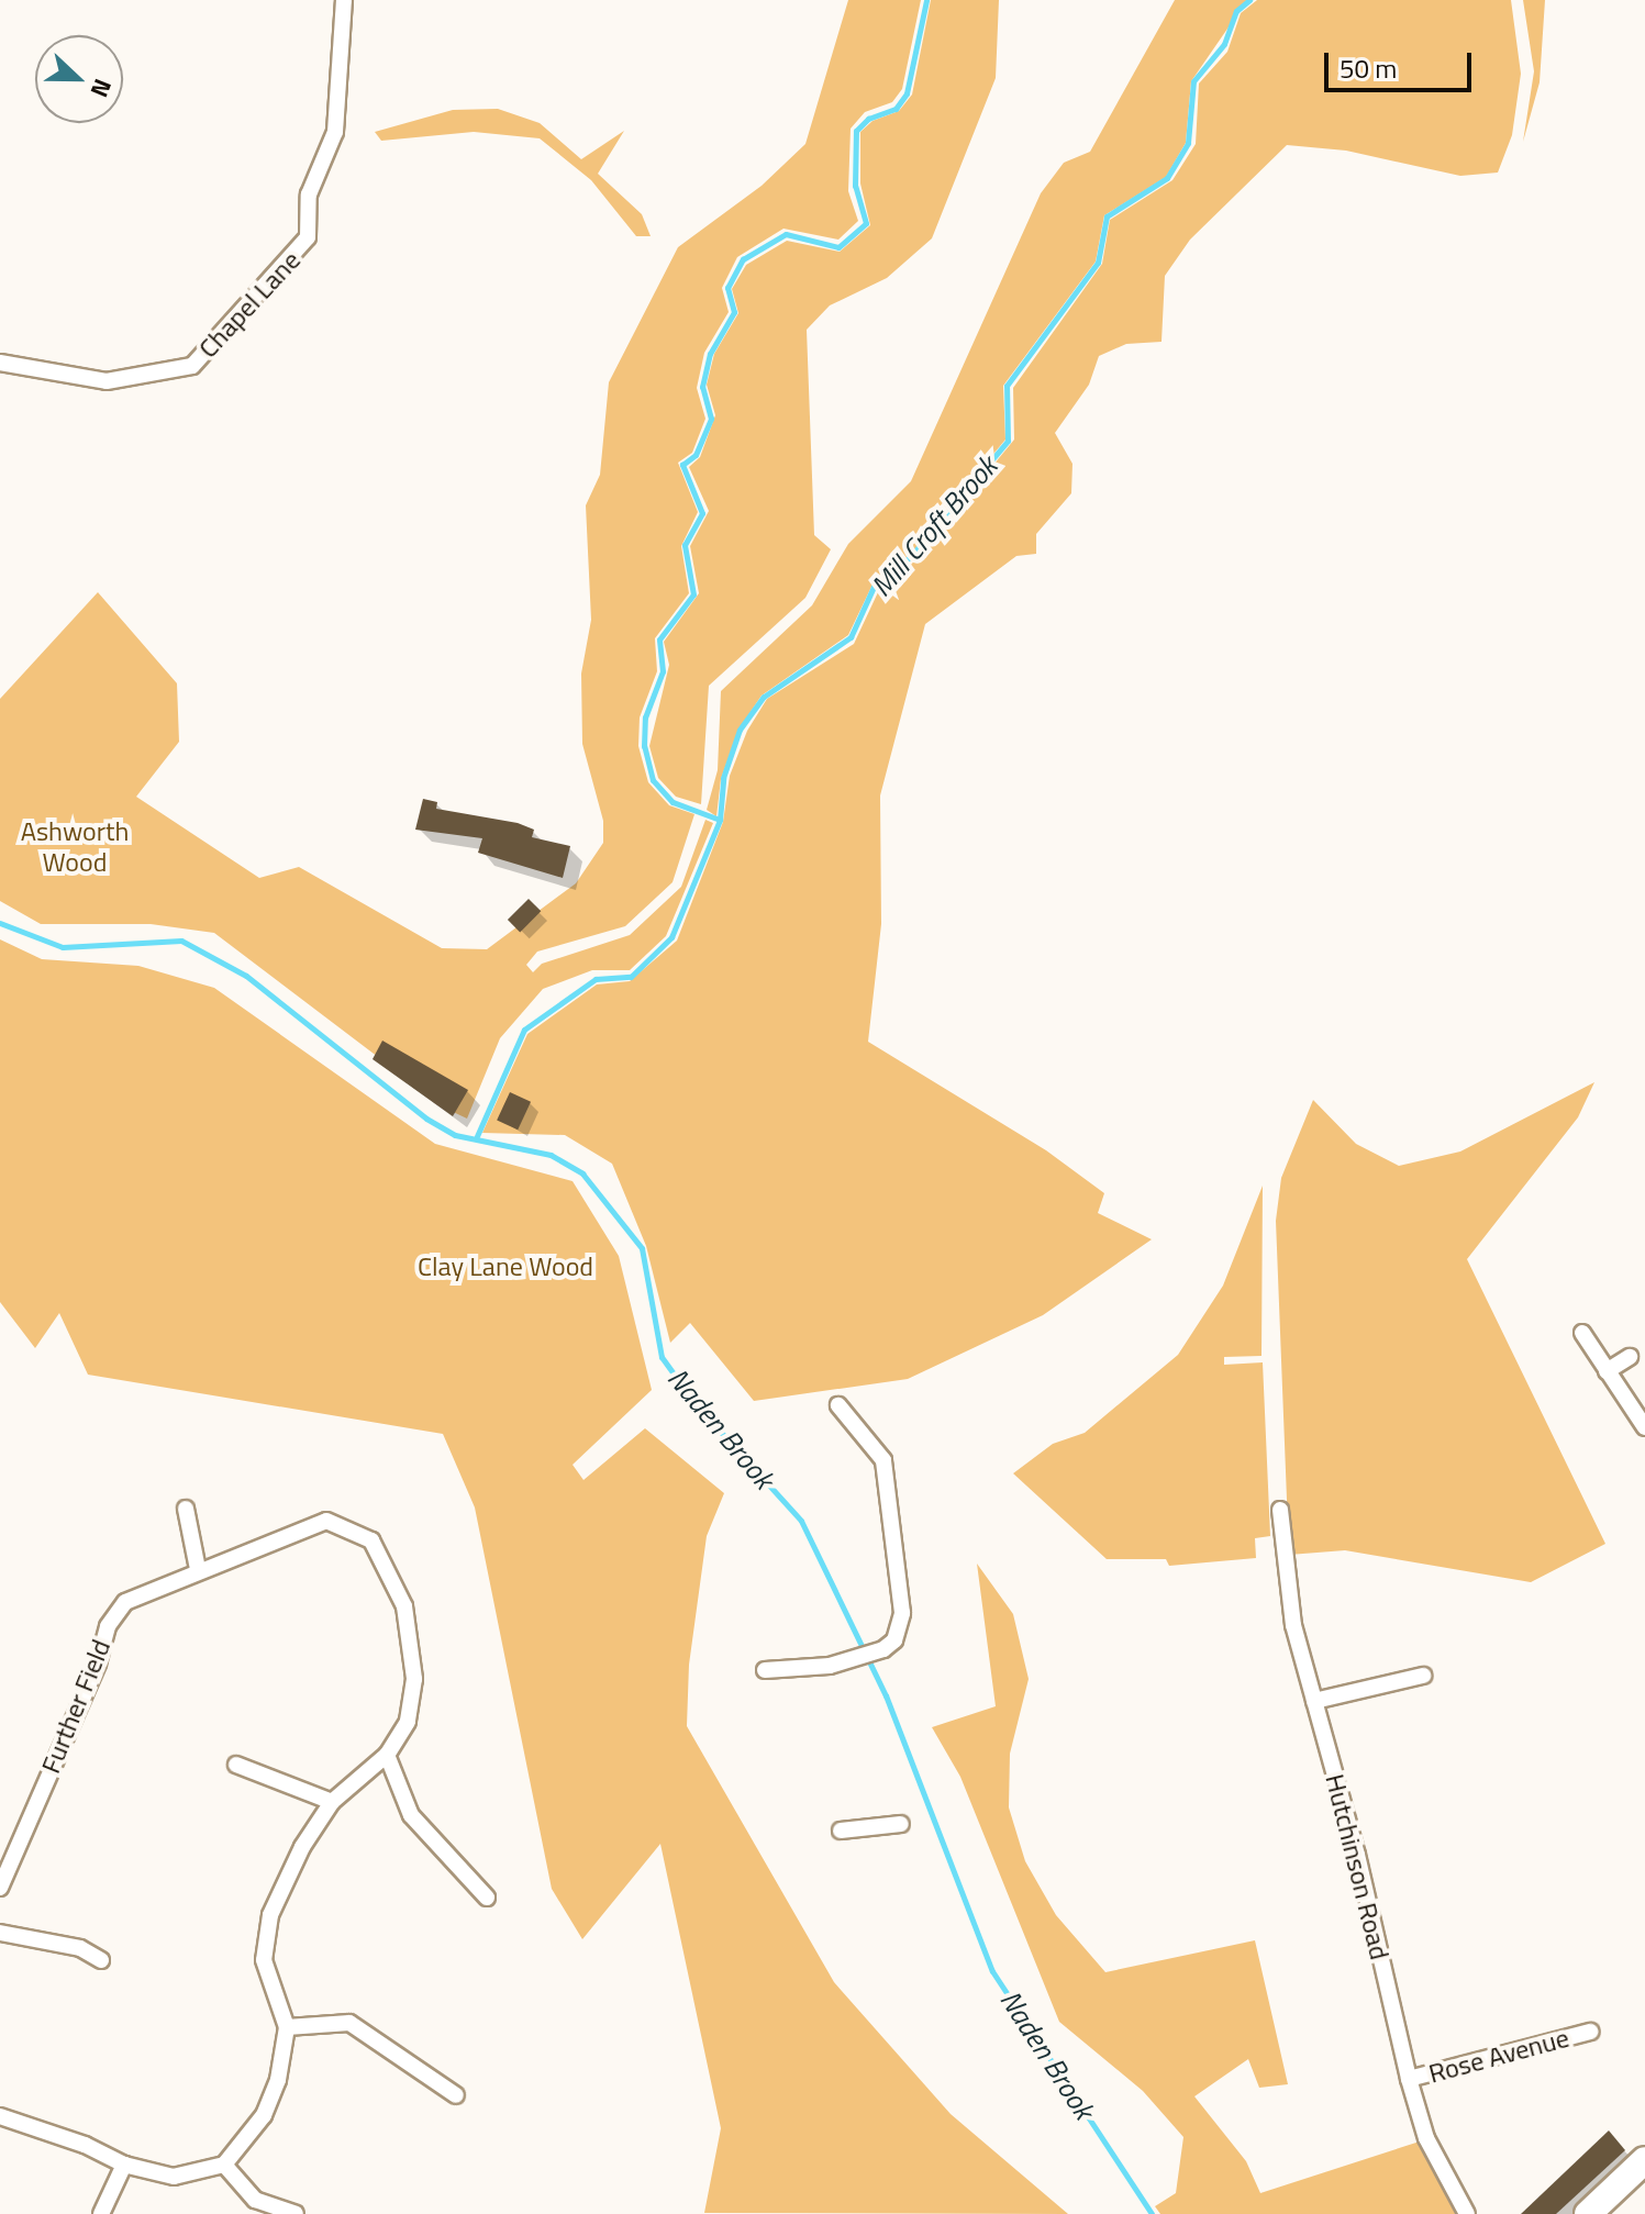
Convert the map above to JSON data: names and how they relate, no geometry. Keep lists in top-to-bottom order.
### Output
{
  "streets": {
    "street": [
      "Chapel Lane",
      "Further Field",
      "Hutchinson Road",
      "Rose Avenue"
    ]
  },
  "crossings": [
    ["Hutchinson Road", "Rose Avenue"]
  ],
  "water": ["Mill Croft Brook", "Naden Brook"],
  "parks": ["Ashworth Wood", "Clay Lane Wood"],
  "scale_bar": "50 m",
  "north": "right"
}
